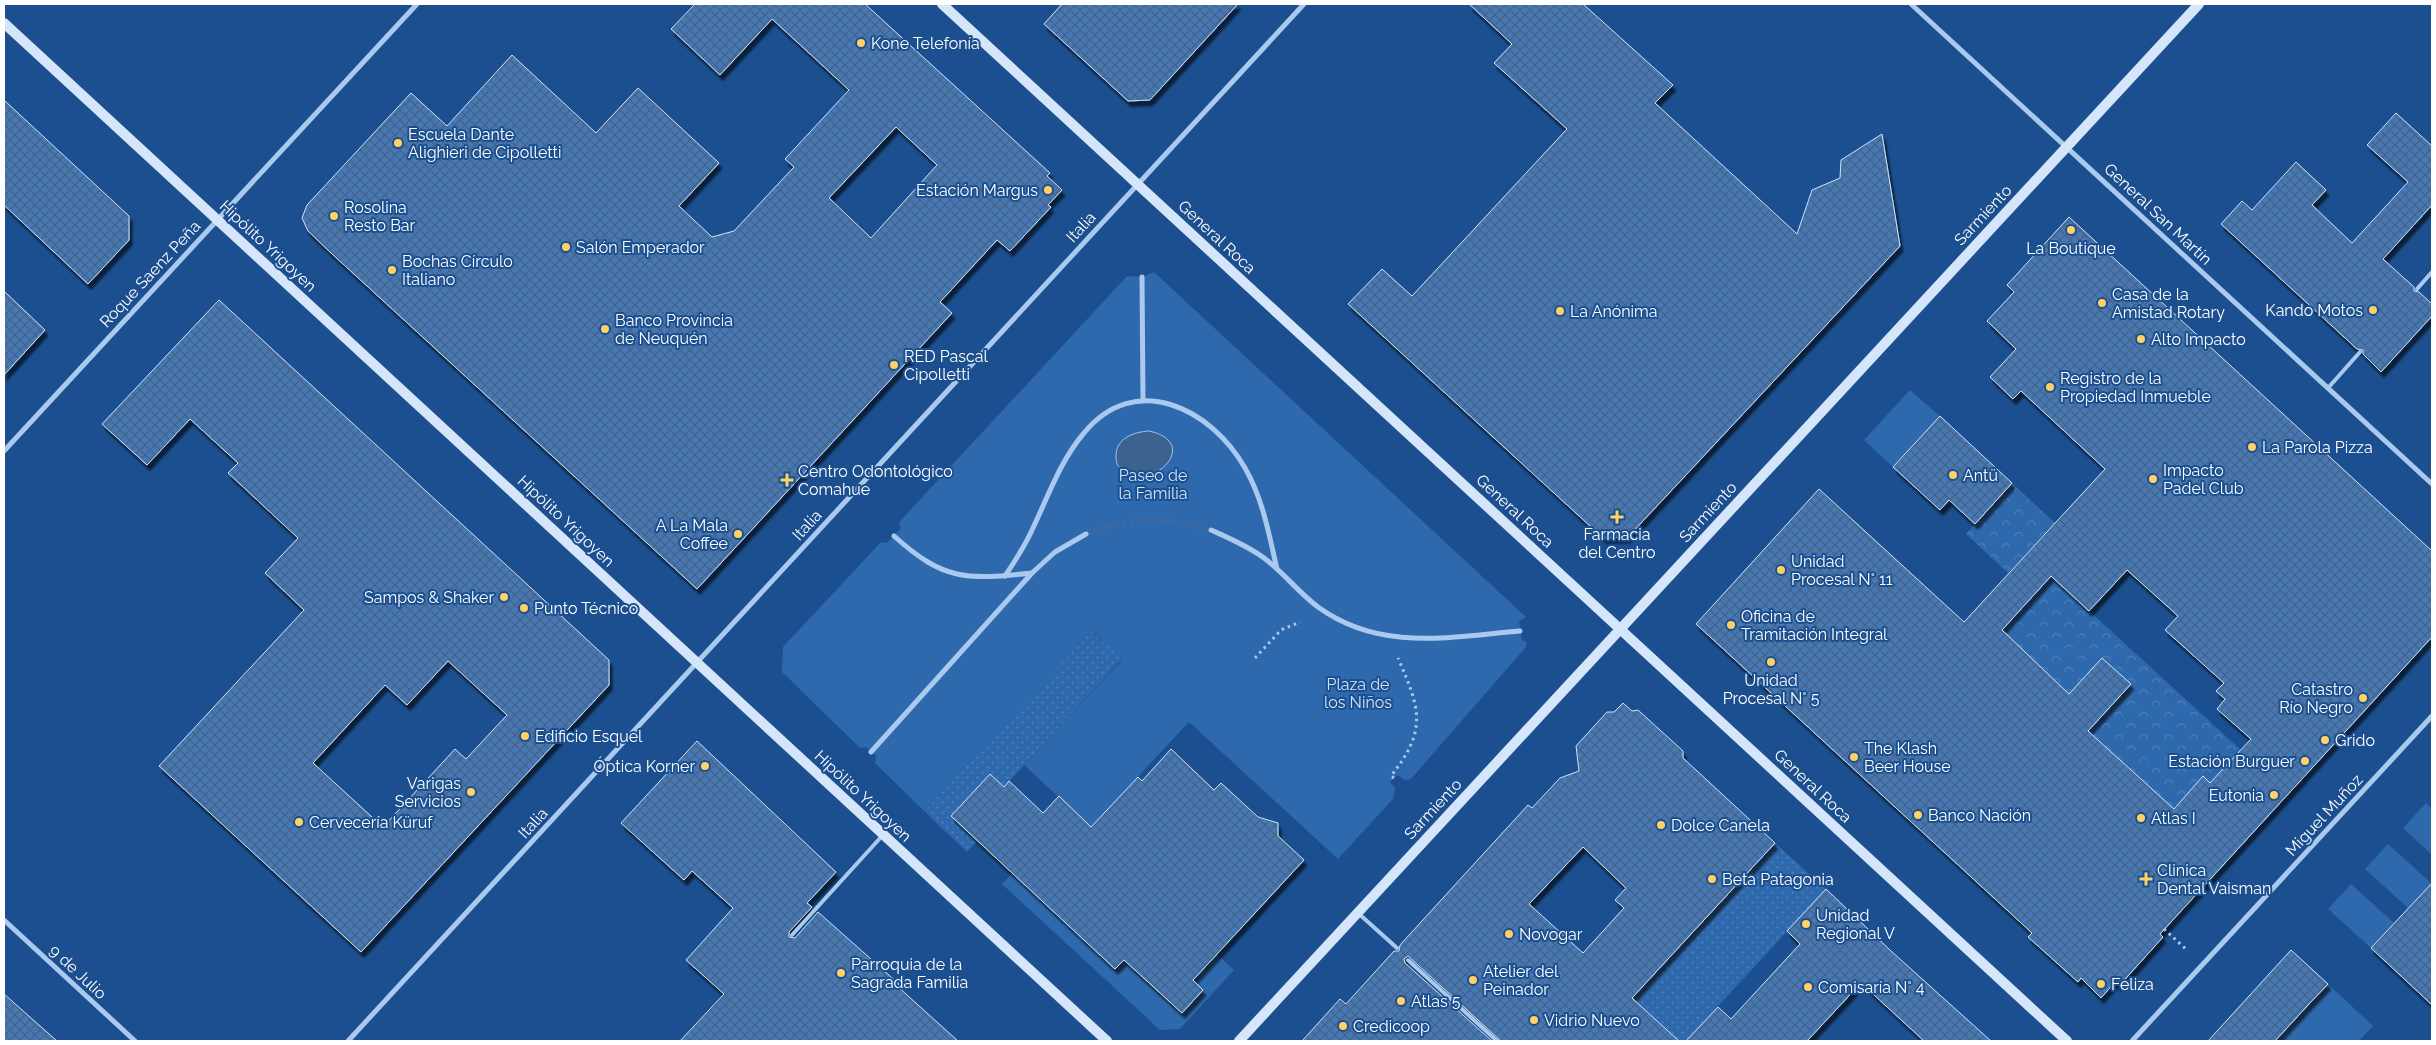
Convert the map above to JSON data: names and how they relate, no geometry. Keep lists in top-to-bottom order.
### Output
{
  "streets": {
    "street": [
      "General San Martín",
      "Sarmiento",
      "Italia",
      "General Roca",
      "Hipólito Yrigoyen",
      "Roque Saenz Peña",
      "Miguel Muñoz",
      "9 de Julio"
    ]
  },
  "crossings": [
    ["General San Martín", "Sarmiento"],
    ["Sarmiento", "General Roca"],
    ["Italia", "General Roca"],
    ["Italia", "Hipólito Yrigoyen"],
    ["Hipólito Yrigoyen", "Roque Saenz Peña"]
  ],
  "parks": ["Paseo de la Familia", "Plaza de los Niños"],
  "places": {
    "other": [
      "Kone Telefonía",
      "Escuela Dante Alighieri de Cipolletti",
      "Estación Margus",
      "Rosolina Resto Bar",
      "La Boutique",
      "Salón Emperador",
      "Bochas Círculo Italiano",
      "Casa de la Amistad Rotary",
      "Kando Motos",
      "La Anónima",
      "Banco Provincia de Neuquén",
      "Alto Impacto",
      "RED Pascal Cipolletti",
      "Registro de la Propiedad Inmueble",
      "La Parola Pizza",
      "Antü",
      "Impacto Padel Club",
      "A La Mala Coffee",
      "Unidad Procesal N° 11",
      "Sampos & Shaker",
      "Punto Técnico",
      "Oficina de Tramitación Integral",
      "Unidad Procesal N° 5",
      "Catastro Río Negro",
      "Edificio Esquel",
      "Grido",
      "The Klash Beer House",
      "Estación Burguer",
      "Óptica Korner",
      "Varigas Servicios",
      "Eutonia",
      "Banco Nación",
      "Atlas I",
      "Cervecería Küruf",
      "Dolce Canela",
      "Beta Patagonia",
      "Unidad Regional V",
      "Novogar",
      "Parroquia de la Sagrada Familia",
      "Atelier del Peinador",
      "Feliza",
      "Comisaría N° 4",
      "Atlas 5",
      "Vidrio Nuevo",
      "Credicoop"
    ],
    "health": ["Centro Odontológico Comahue", "Farmacia del Centro", "Clinica Dental Vaisman"]
  }
}
